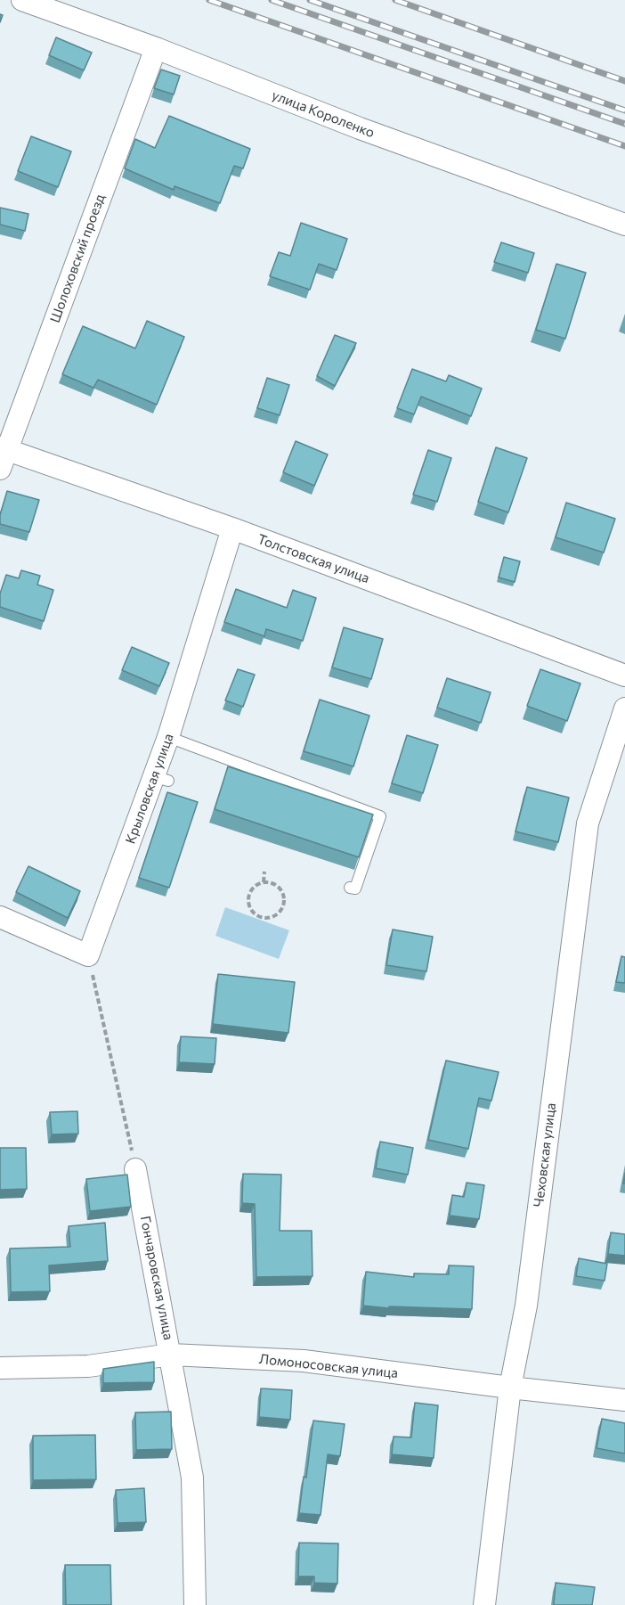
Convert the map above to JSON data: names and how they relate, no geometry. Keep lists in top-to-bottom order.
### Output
{
  "streets": {
    "street": [
      "улица Короленко",
      "Шолоховский проезд",
      "Толстовская улица",
      "Крыловская улица",
      "Чеховская улица",
      "Гончаровская улица",
      "Ломоносовская улица"
    ]
  },
  "crossings": [
    ["улица Короленко", "Шолоховский проезд"],
    ["Шолоховский проезд", "Толстовская улица"],
    ["Толстовская улица", "Крыловская улица"],
    ["Чеховская улица", "Ломоносовская улица"],
    ["Гончаровская улица", "Ломоносовская улица"]
  ]
}
